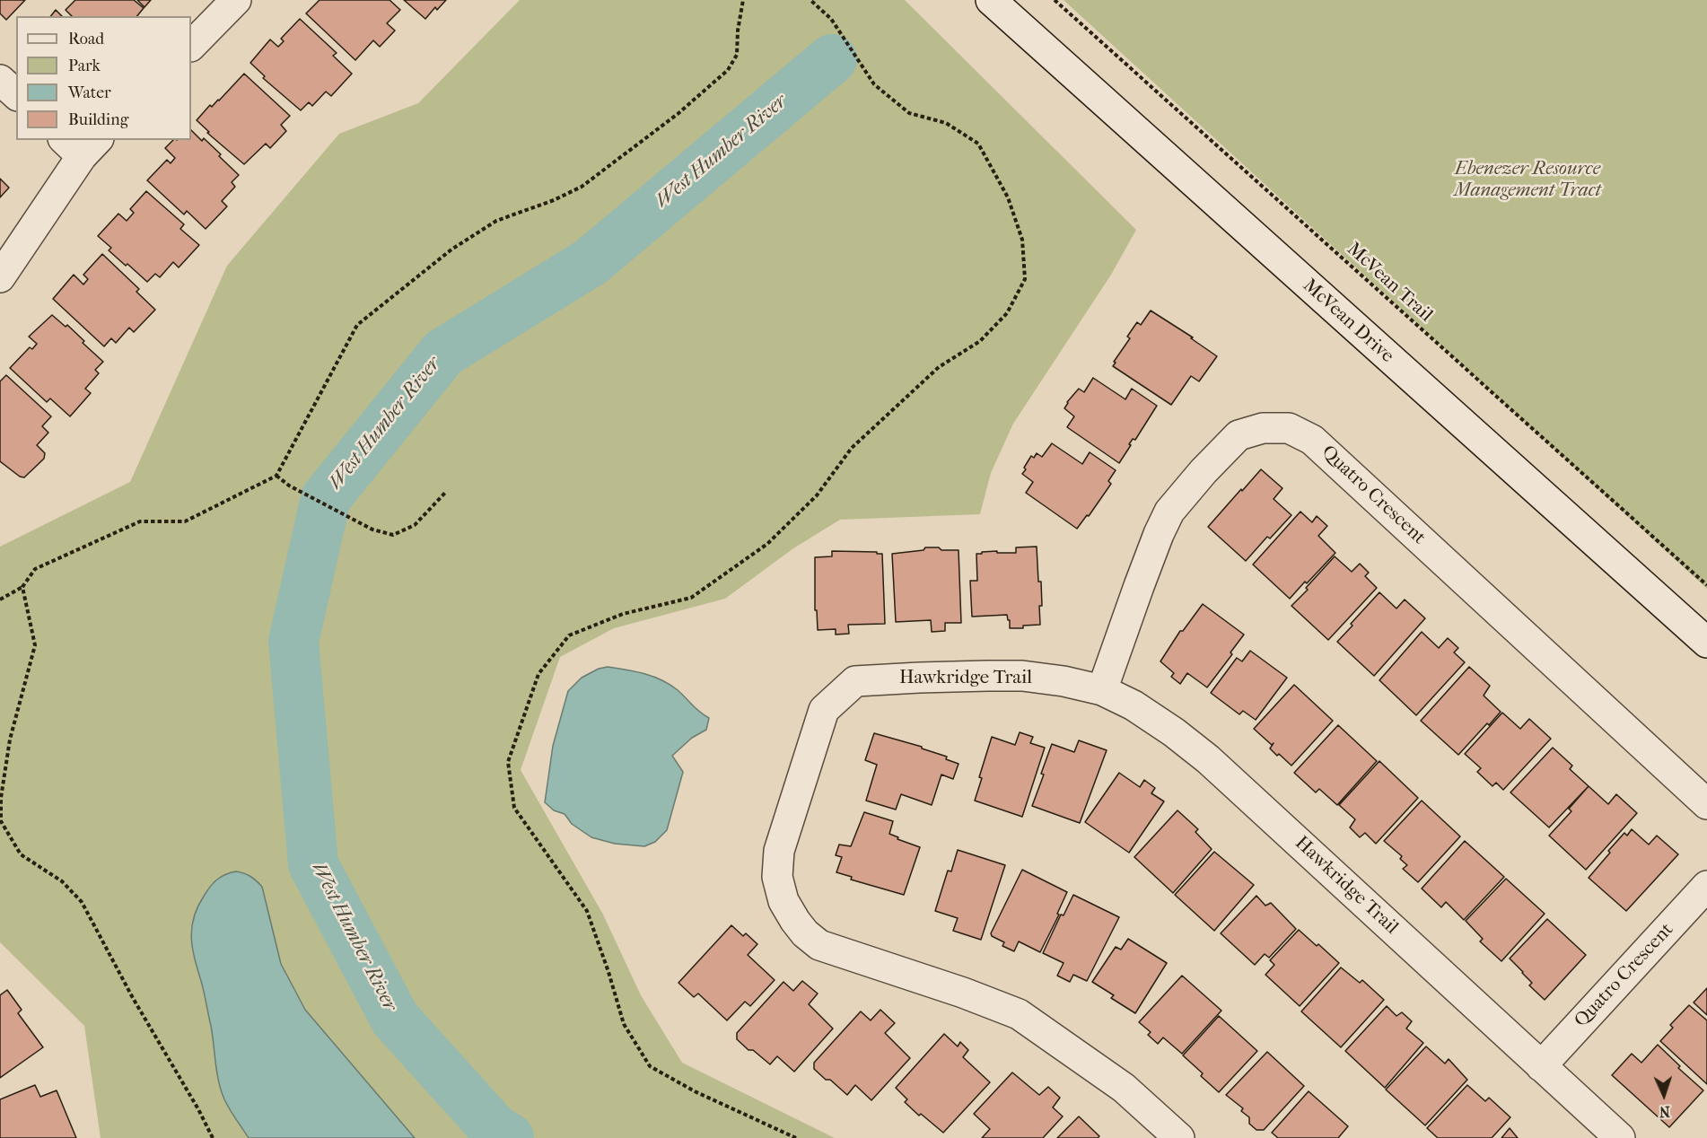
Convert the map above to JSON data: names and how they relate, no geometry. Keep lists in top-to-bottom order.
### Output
{
  "streets": {
    "street": ["McVean Drive", "Quatro Crescent", "Hawkridge Trail"],
    "path": ["McVean Trail"]
  },
  "crossings": [
    ["Quatro Crescent", "Hawkridge Trail"]
  ],
  "water": ["West Humber River"],
  "parks": ["Ebenezer Resource Management Tract"],
  "legend": [
    "Road",
    "Park",
    "Water",
    "Building"
  ],
  "north": "bottom"
}
